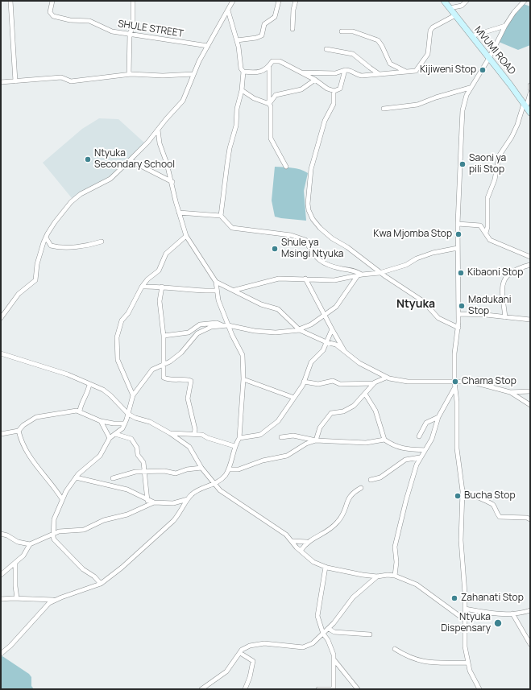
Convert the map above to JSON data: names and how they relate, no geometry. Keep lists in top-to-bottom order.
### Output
{
  "streets": {
    "street": ["SHULE STREET", "MVUMI ROAD"]
  },
  "districts": ["Ntyuka"],
  "places": [
    "Kijiweni Stop",
    "Ntyuka Secondary School",
    "Saoni ya pili Stop",
    "Kwa Mjomba Stop",
    "Shule ya Msingi Ntyuka",
    "Kibaoni Stop",
    "Madukani Stop",
    "Chama Stop",
    "Bucha Stop",
    "Zahanati Stop",
    "Ntyuka Dispensary"
  ]
}
